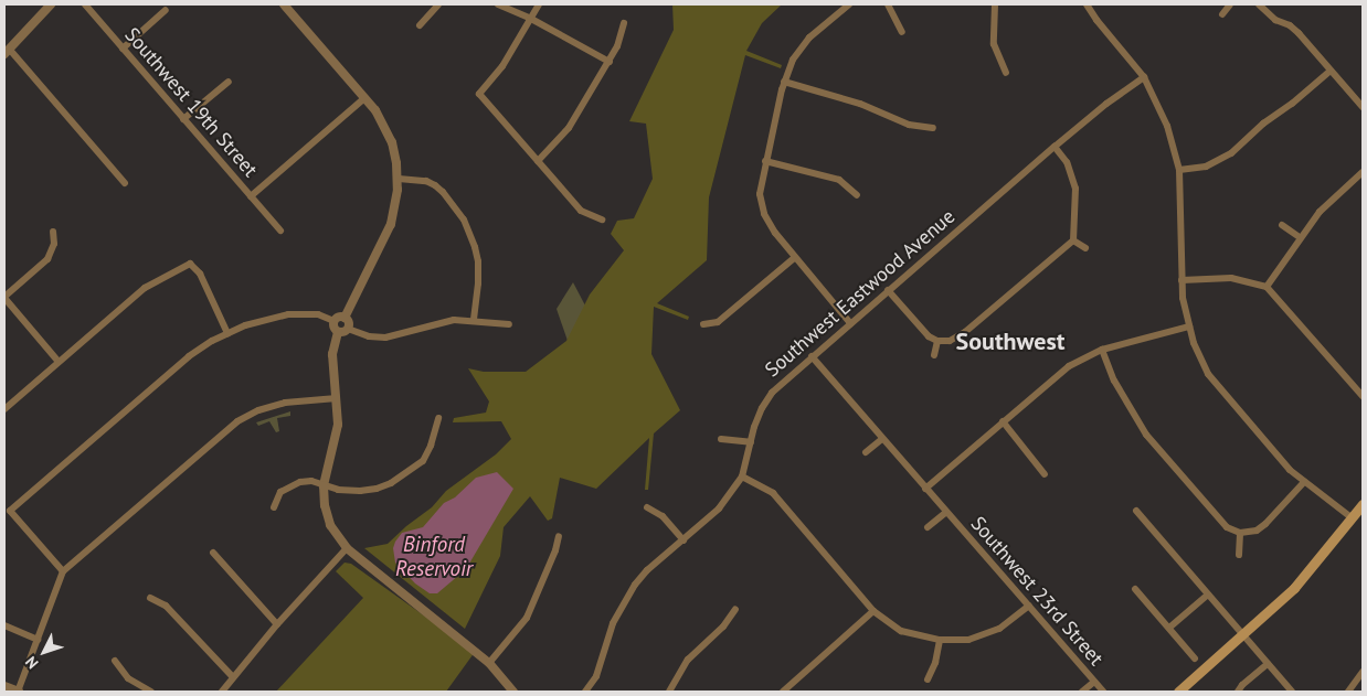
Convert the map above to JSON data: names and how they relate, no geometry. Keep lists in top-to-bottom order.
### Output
{
  "streets": {
    "street": ["Southwest 19th Street", "Southwest Eastwood Avenue", "Southwest 23rd Street"]
  },
  "crossings": [
    ["Southwest Eastwood Avenue", "Southwest 23rd Street"]
  ],
  "districts": ["Southwest"],
  "water": ["Binford Reservoir"],
  "north": "bottom left"
}
